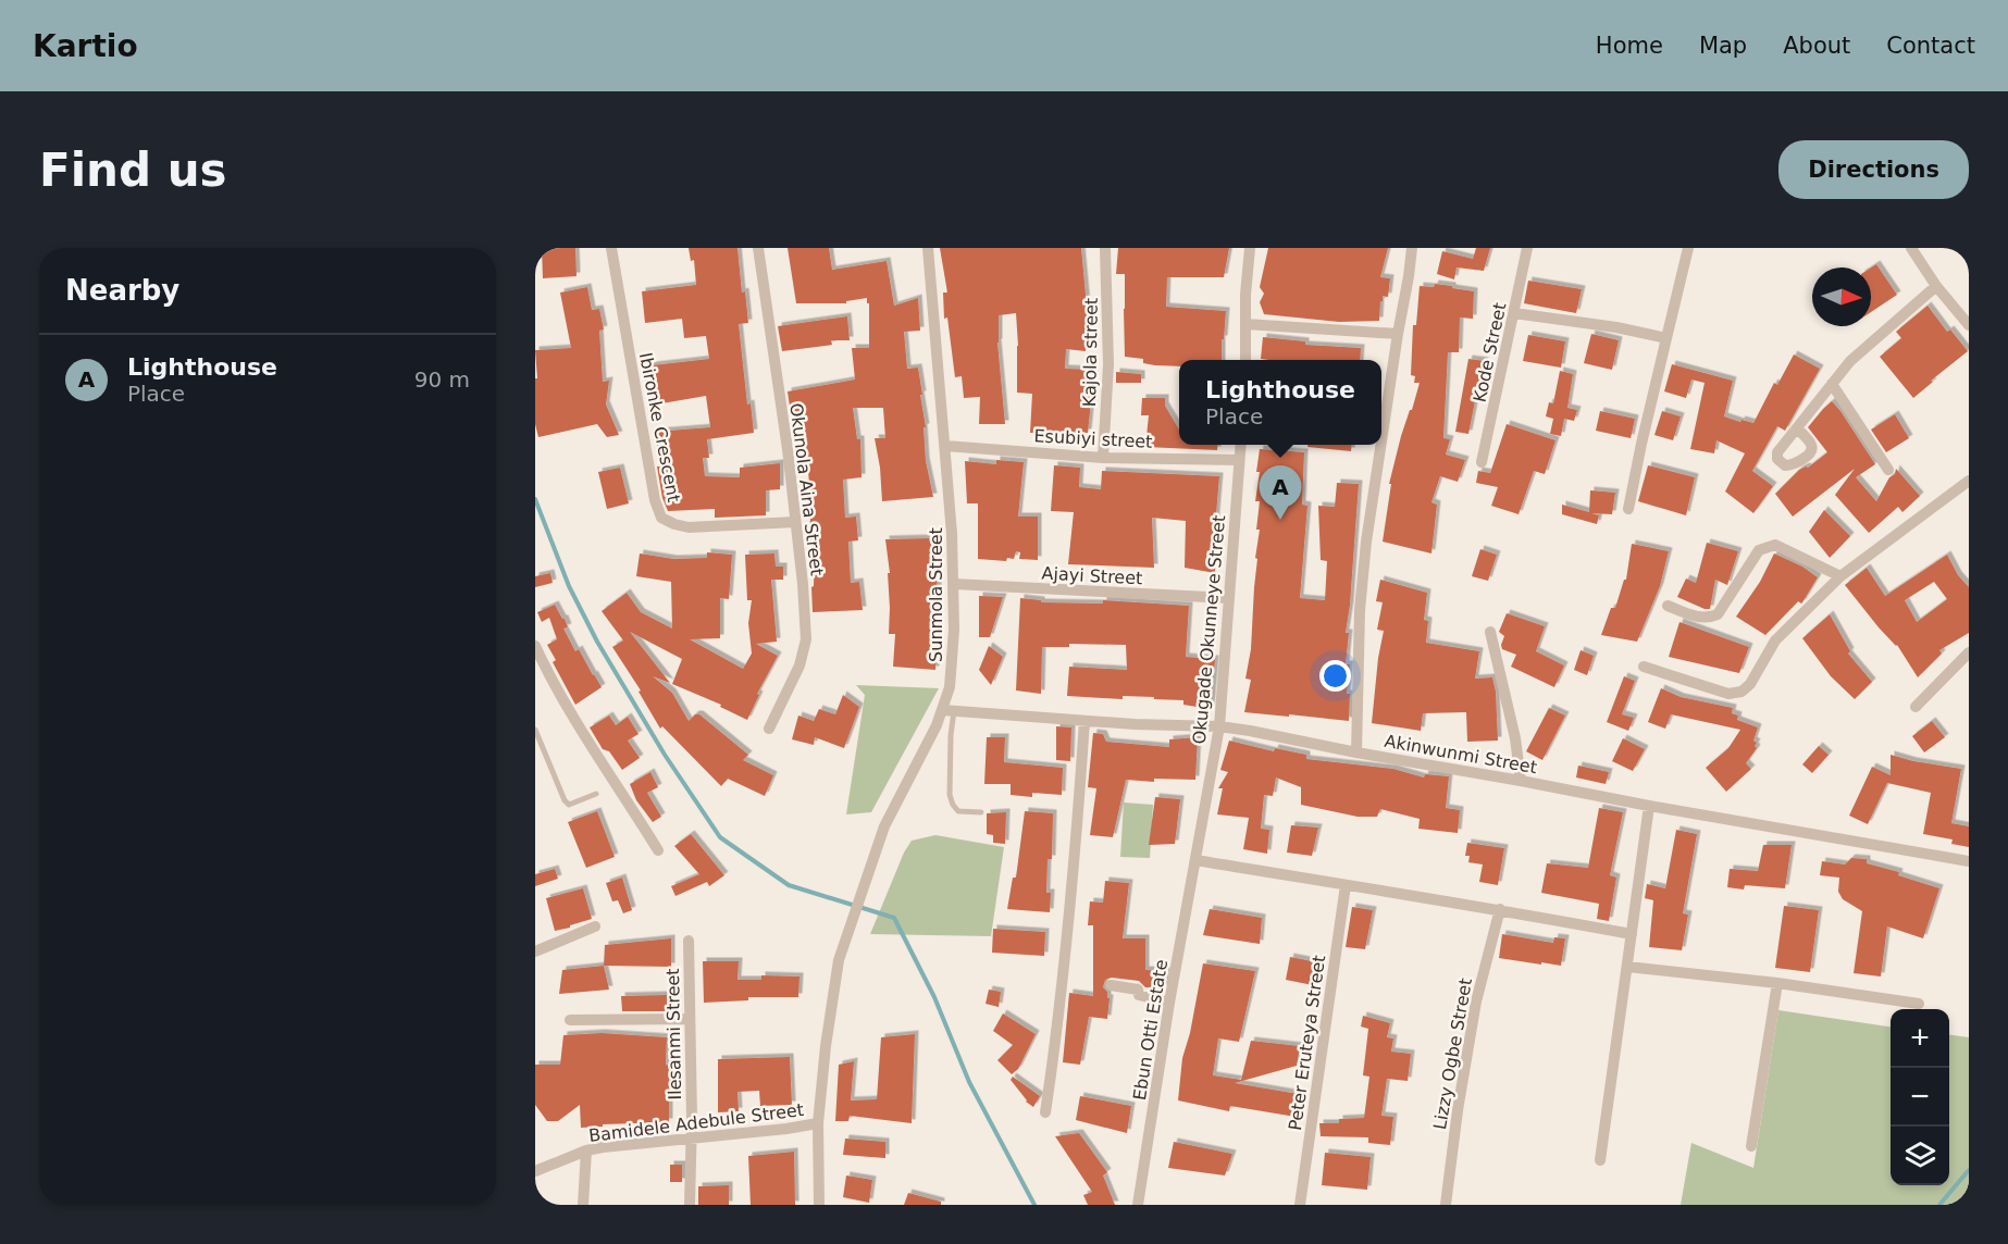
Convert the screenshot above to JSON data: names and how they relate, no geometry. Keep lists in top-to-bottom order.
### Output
{
  "streets": {
    "street": [
      "Kajola street",
      "Kode Street",
      "Ibironke Crescent",
      "Esubiyi street",
      "Okunola Aina Street",
      "Ajayi Street",
      "Sunmola Street",
      "Okugade Okunneye Street",
      "Akinwunmi Street",
      "Ebun Otti Estate",
      "Ilesanmi Street",
      "Peter Eruteya Street",
      "Lizzy Ogbe Street",
      "Bamidele Adebule Street"
    ]
  },
  "crossings": [
    ["Kajola street", "Esubiyi street"],
    ["Ibironke Crescent", "Okunola Aina Street"],
    ["Esubiyi street", "Sunmola Street"],
    ["Esubiyi street", "Okugade Okunneye Street"],
    ["Ajayi Street", "Sunmola Street"],
    ["Ajayi Street", "Okugade Okunneye Street"],
    ["Sunmola Street", "Akinwunmi Street"],
    ["Sunmola Street", "Bamidele Adebule Street"],
    ["Okugade Okunneye Street", "Akinwunmi Street"],
    ["Okugade Okunneye Street", "Ebun Otti Estate"],
    ["Ilesanmi Street", "Bamidele Adebule Street"]
  ],
  "north": "right",
  "page": {
    "header": "Kartio",
    "nav": [
      "Home",
      "Map",
      "About",
      "Contact"
    ],
    "buttons": "Directions",
    "title": "Find us",
    "heading": "Nearby",
    "list": [
      {
        "mark": "A",
        "name": "Lighthouse",
        "note": "Place",
        "value": "90 m"
      }
    ],
    "popup": ["Lighthouse", "Place"],
    "pins": "A",
    "map_buttons": ["+", "−"]
  }
}
